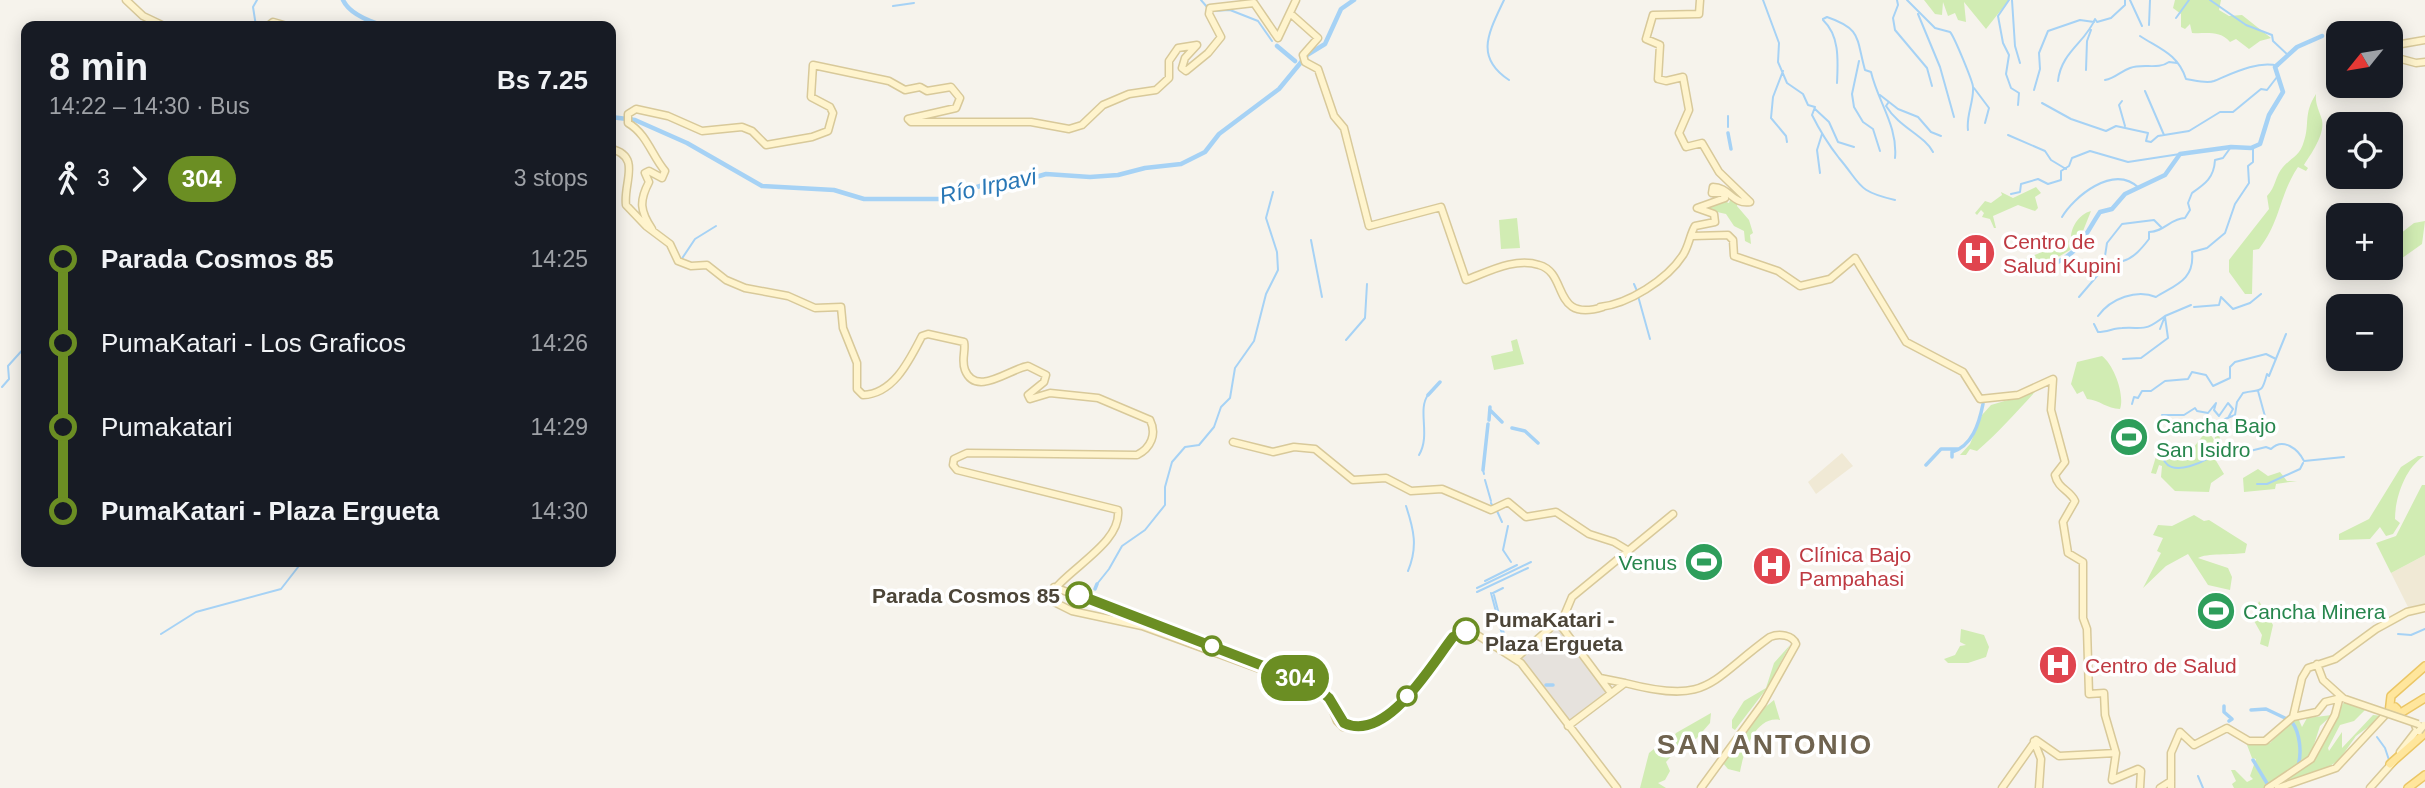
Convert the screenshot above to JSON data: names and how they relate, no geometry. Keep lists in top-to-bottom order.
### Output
{
  "districts": ["SAN ANTONIO"],
  "water": ["Río Irpavi"],
  "places": {
    "hospital": ["Centro de Salud Kupini", "Clínica Bajo Pampahasi", "Centro de Salud"],
    "sports": ["Cancha Bajo San Isidro", "Venus", "Cancha Minera"],
    "other": ["Parada Cosmos 85", "PumaKatari - Plaza Ergueta"]
  },
  "lines": ["bus line 304"],
  "north": "bottom left",
  "page": {
    "on_map": "304",
    "map_buttons": ["+", "−"],
    "heading": ["8 min", "14:22 – 14:30 · Bus", "Bs 7.25"],
    "legs": ["3", "304", "3 stops"],
    "list": [
      {
        "name": "Parada Cosmos 85",
        "value": "14:25"
      },
      {
        "name": "PumaKatari - Los Graficos",
        "value": "14:26"
      },
      {
        "name": "Pumakatari",
        "value": "14:29"
      },
      {
        "name": "PumaKatari - Plaza Ergueta",
        "value": "14:30"
      }
    ]
  }
}
